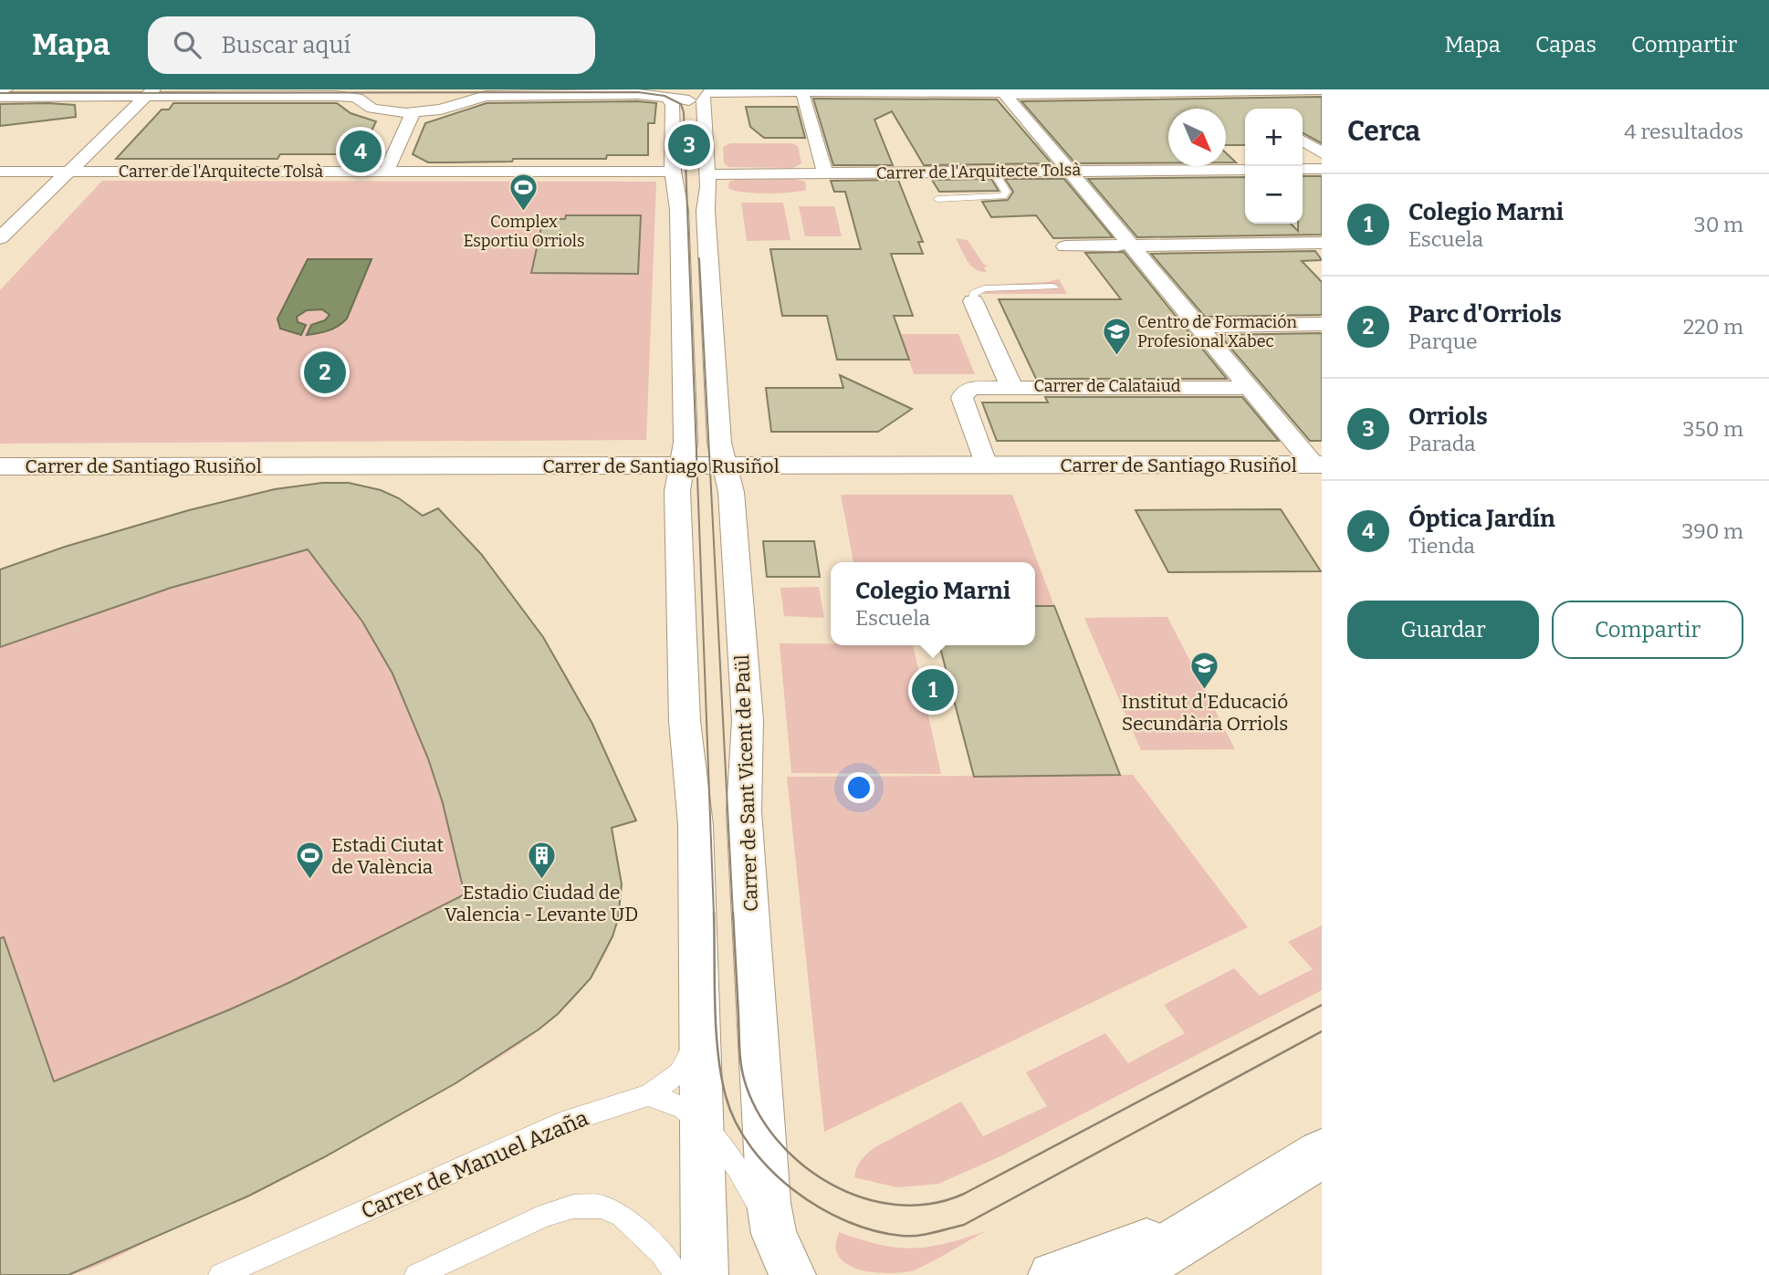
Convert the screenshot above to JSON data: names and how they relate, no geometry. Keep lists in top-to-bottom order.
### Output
{
  "streets": {
    "street": [
      "Carrer de l'Arquitecte Tolsà",
      "Carrer de Calataiud",
      "Carrer de Santiago Rusiñol",
      "Carrer de Sant Vicent de Paül"
    ],
    "lane": ["Carrer de Manuel Azaña"]
  },
  "crossings": [
    ["Carrer de l'Arquitecte Tolsà", "Carrer de Sant Vicent de Paül"],
    ["Carrer de Calataiud", "Carrer de Santiago Rusiñol"],
    ["Carrer de Santiago Rusiñol", "Carrer de Sant Vicent de Paül"]
  ],
  "places": {
    "sports": ["Complex Esportiu Orriols", "Estadi Ciutat de València"],
    "school or university": ["Centro de Formación Profesional Xabec", "Institut d'Educació Secundària Orriols"],
    "building": ["Estadio Ciudad de Valencia - Levante UD"]
  },
  "north": "bottom right",
  "page": {
    "header": "Mapa",
    "search": "Buscar aquí",
    "nav": ["Mapa", "Capas", "Compartir"],
    "heading": ["Cerca", "4 resultados"],
    "map_buttons": ["+", "−"],
    "pins": [
      "3",
      "4",
      "2",
      "1"
    ],
    "list": [
      {
        "mark": "1",
        "name": "Colegio Marni",
        "note": "Escuela",
        "value": "30 m"
      },
      {
        "mark": "2",
        "name": "Parc d'Orriols",
        "note": "Parque",
        "value": "220 m"
      },
      {
        "mark": "3",
        "name": "Orriols",
        "note": "Parada",
        "value": "350 m"
      },
      {
        "mark": "4",
        "name": "Óptica Jardín",
        "note": "Tienda",
        "value": "390 m"
      }
    ],
    "popup": ["Colegio Marni", "Escuela"],
    "buttons": ["Guardar", "Compartir"]
  }
}
